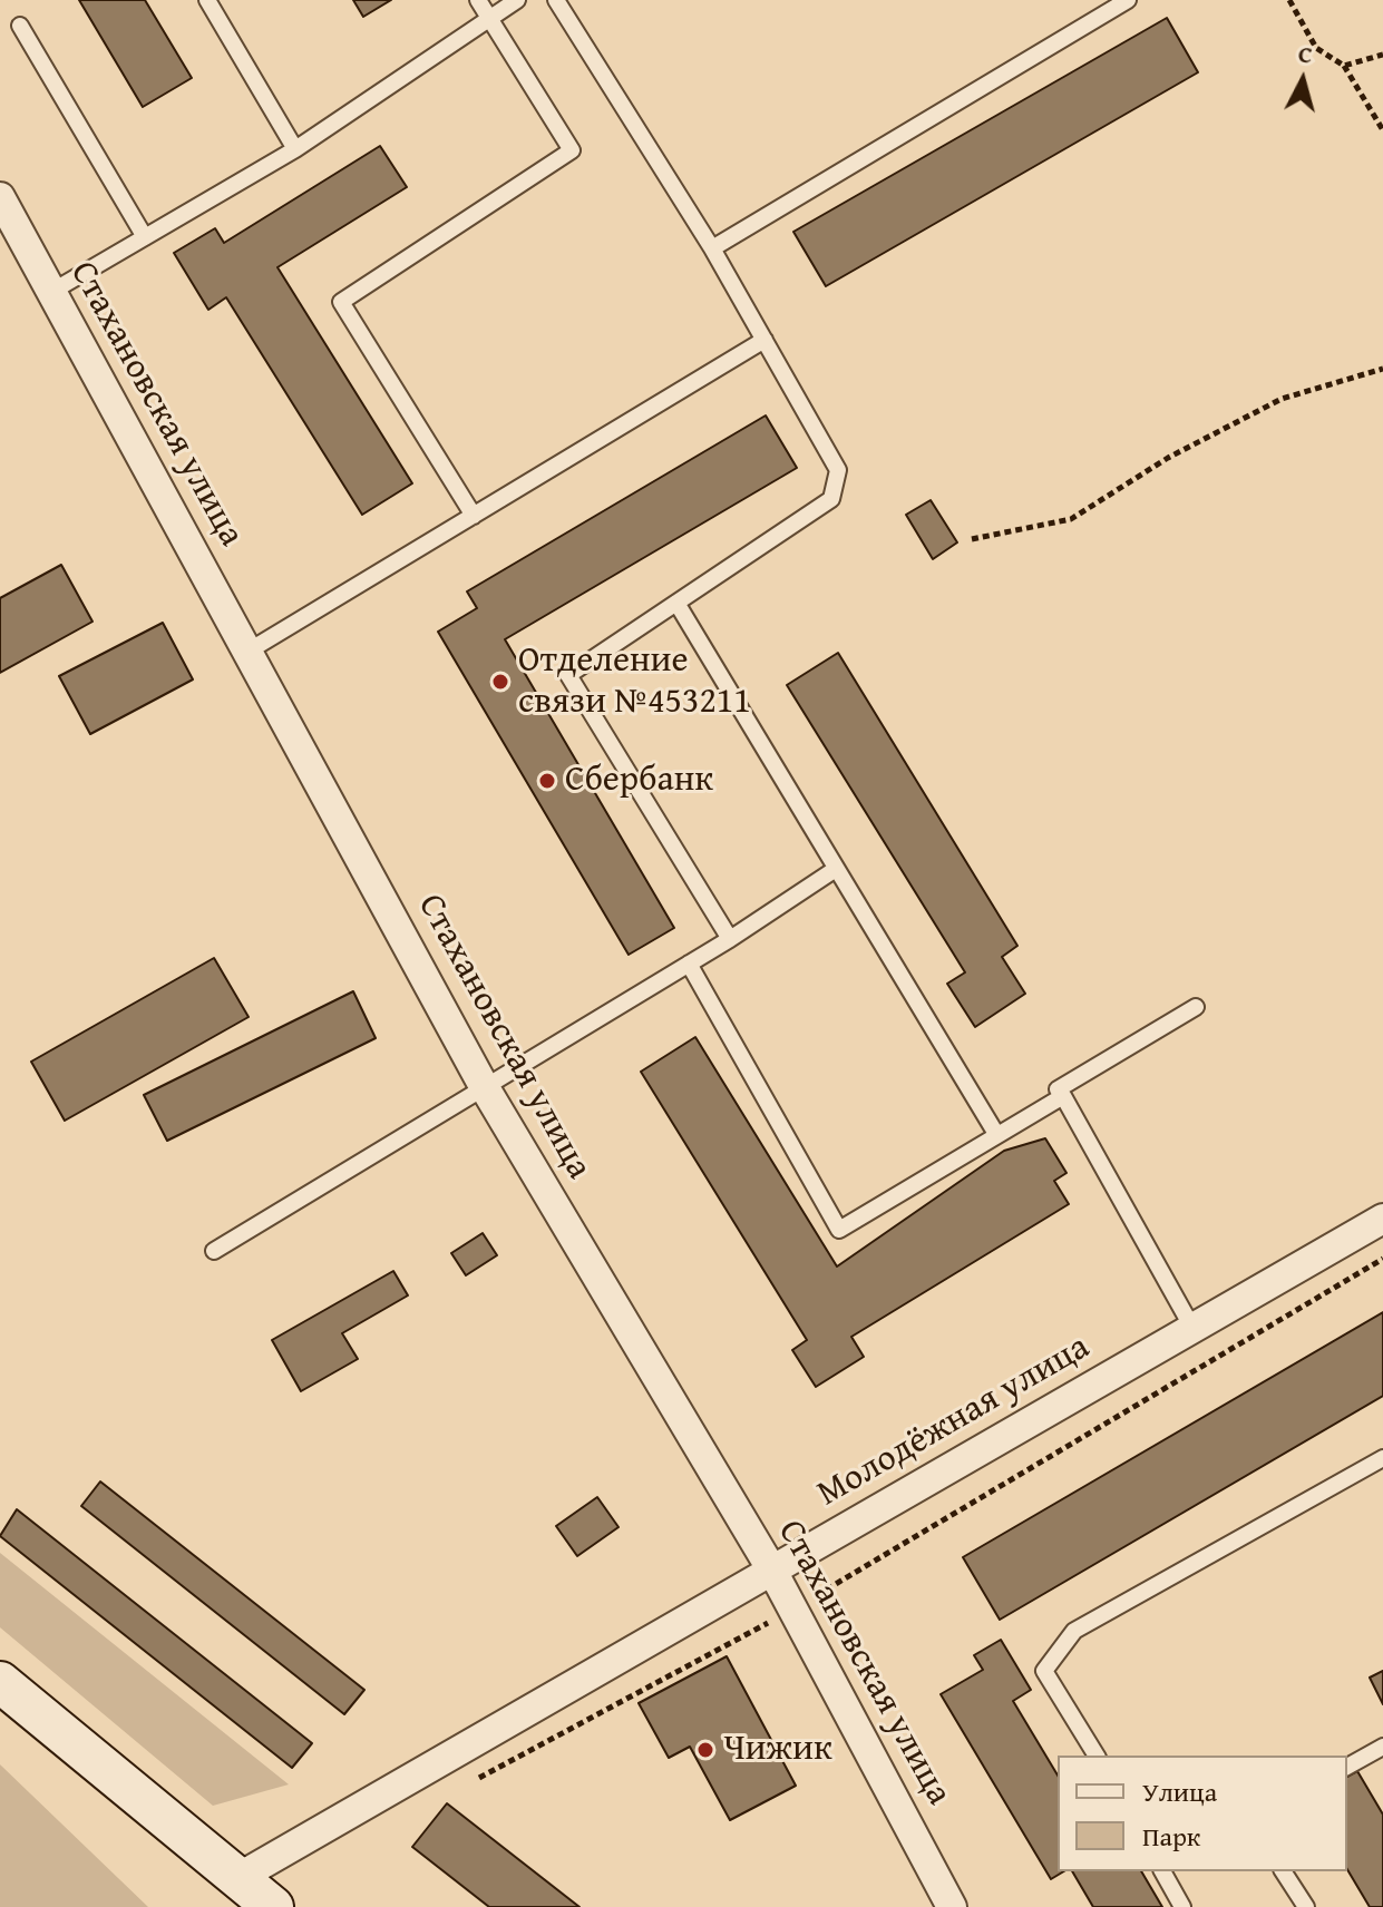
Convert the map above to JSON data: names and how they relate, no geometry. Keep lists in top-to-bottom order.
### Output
{
  "streets": {
    "street": ["Стахановская улица", "Молодёжная улица"]
  },
  "crossings": [
    ["Стахановская улица", "Молодёжная улица"]
  ],
  "places": ["Отделение связи №453211", "Сбербанк", "Чижик"],
  "legend": ["Улица", "Парк"],
  "north": "top"
}
